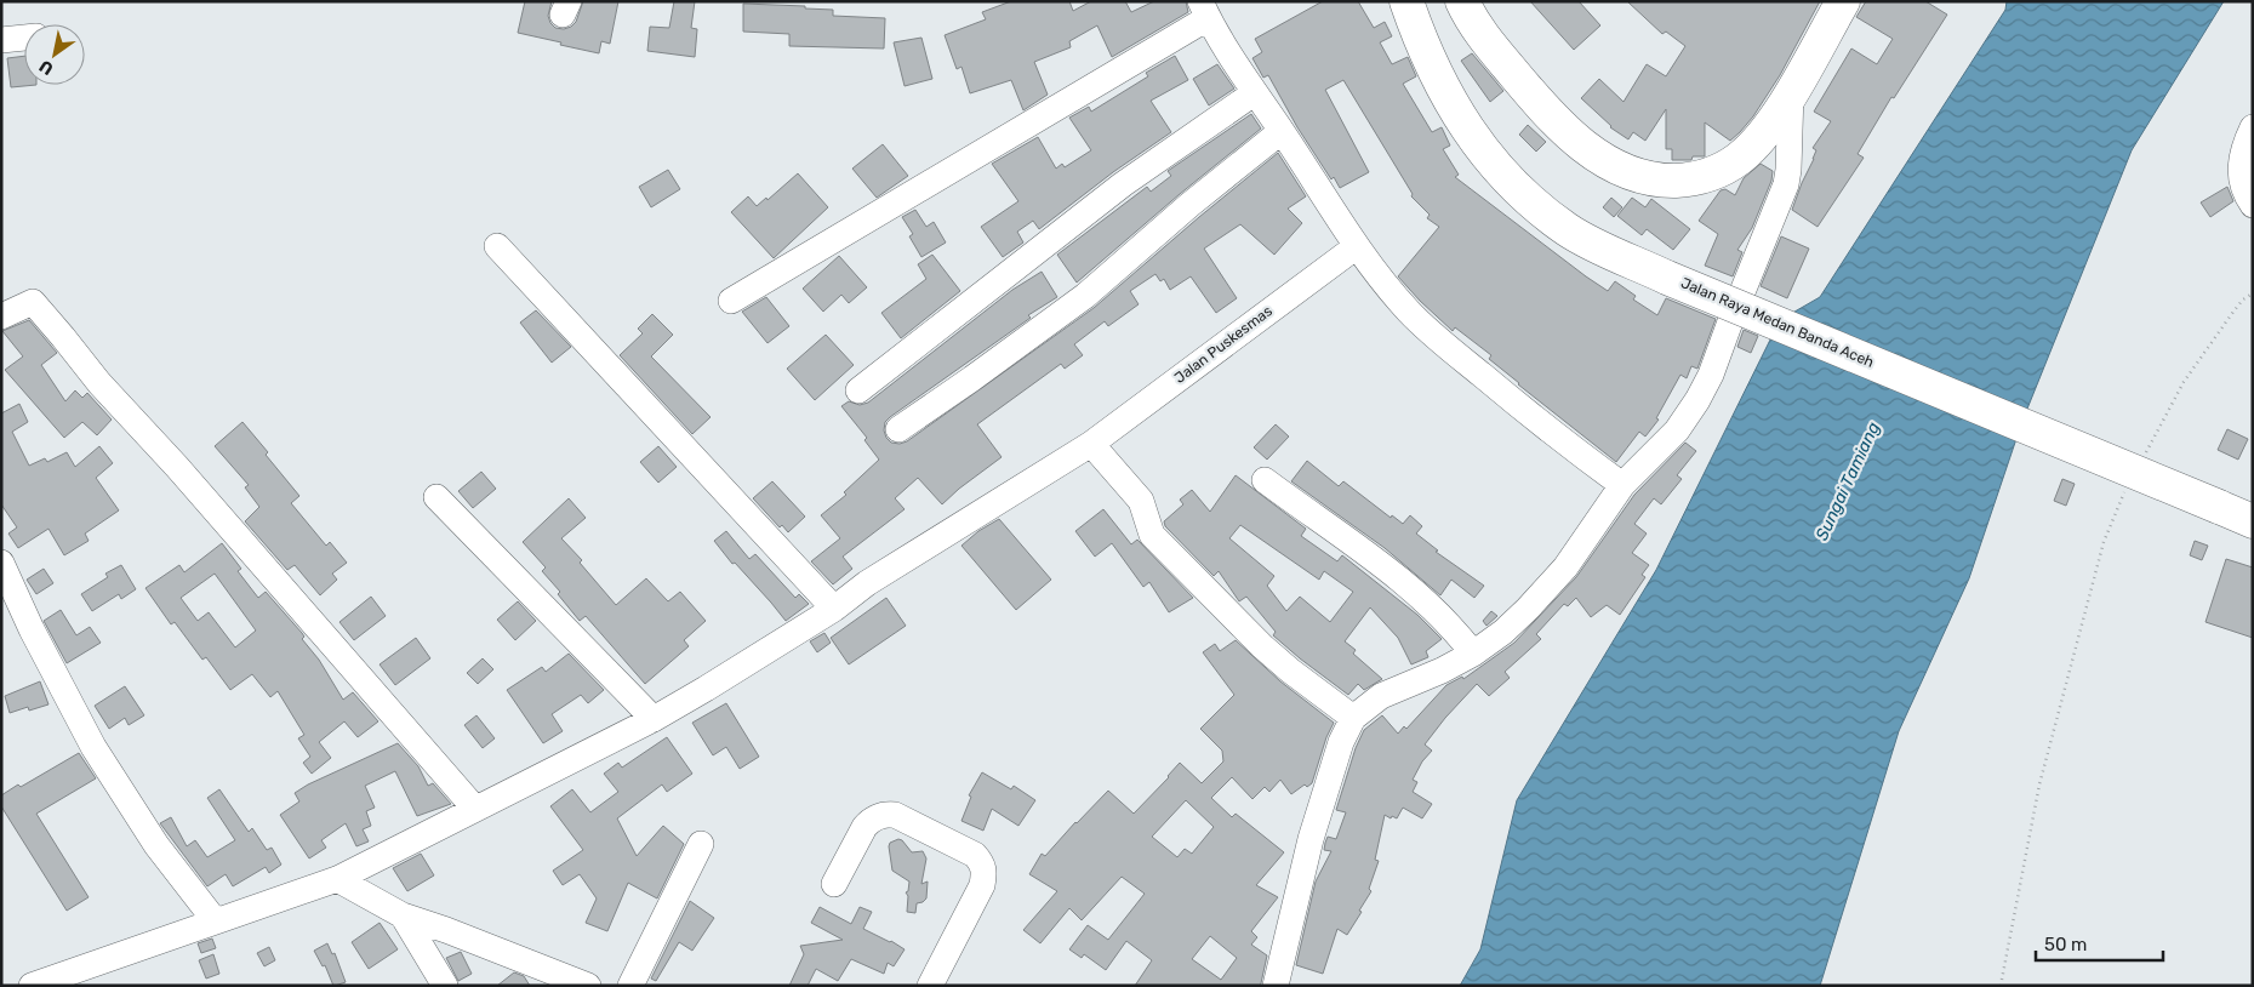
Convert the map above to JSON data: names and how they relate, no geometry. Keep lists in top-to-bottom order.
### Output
{
  "streets": {
    "highway": ["Jalan Raya Medan Banda Aceh"],
    "street": ["Jalan Puskesmas"]
  },
  "water": ["Sungai Tamiang"],
  "scale_bar": "50 m",
  "north": "bottom left"
}
